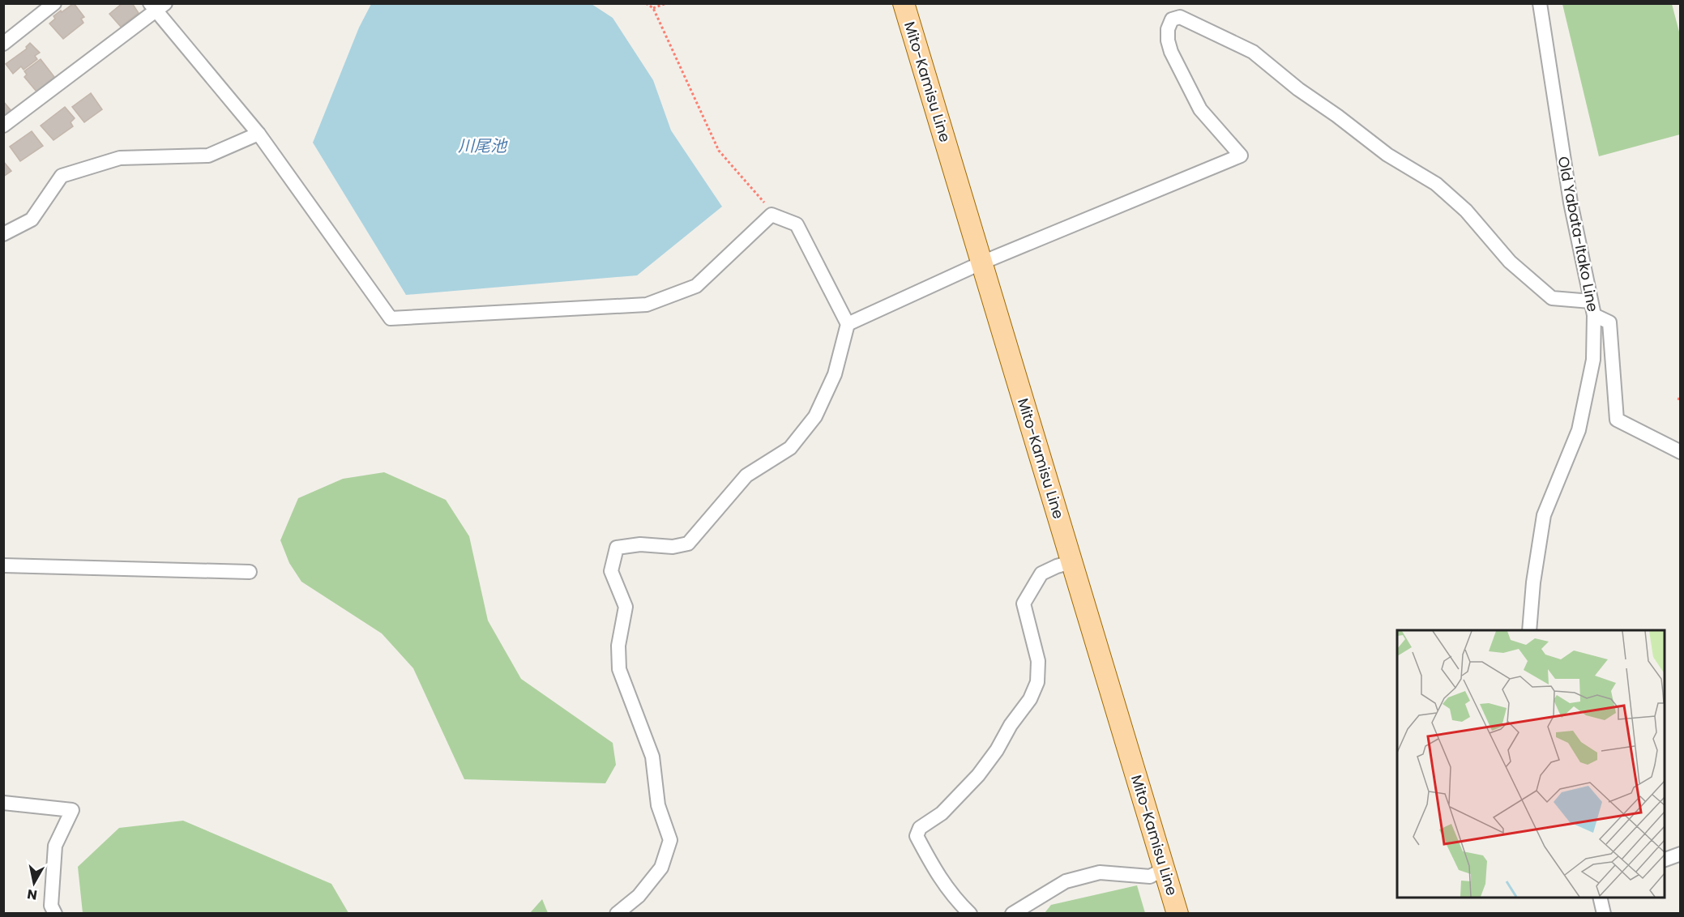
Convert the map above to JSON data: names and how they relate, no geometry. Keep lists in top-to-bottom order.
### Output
{
  "streets": {
    "main road": ["Mito-Kamisu Line"],
    "street": ["Old Yabata-Itako Line"]
  },
  "water": ["川尾池"],
  "north": "bottom"
}
